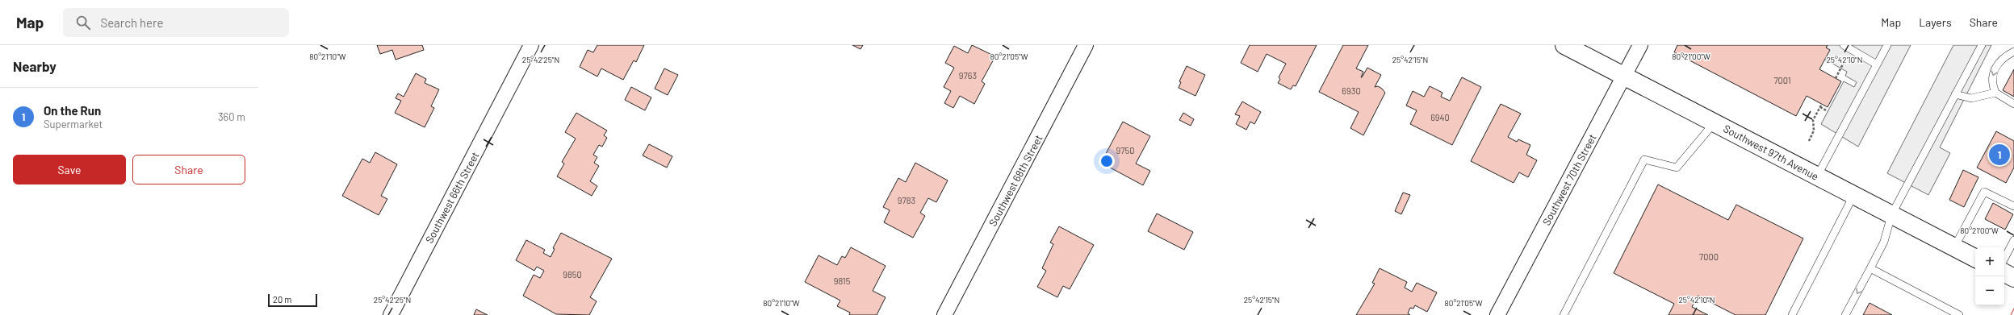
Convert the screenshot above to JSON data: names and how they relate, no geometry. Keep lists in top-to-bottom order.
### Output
{
  "streets": {
    "street": [
      "Southwest 97th Avenue",
      "Southwest 70th Street",
      "Southwest 68th Street",
      "Southwest 66th Street"
    ]
  },
  "crossings": [
    ["Southwest 97th Avenue", "Southwest 70th Street"]
  ],
  "house_numbers": [
    "9763",
    "7001",
    "6930",
    "6940",
    "9750",
    "9783",
    "7000",
    "9850",
    "9815"
  ],
  "scale_bar": "20 m",
  "page": {
    "header": "Map",
    "search": "Search here",
    "nav": ["Map", "Layers", "Share"],
    "heading": "Nearby",
    "list": [
      {
        "mark": "1",
        "name": "On the Run",
        "note": "Supermarket",
        "value": "360 m"
      }
    ],
    "pins": "1",
    "buttons": ["Save", "Share"],
    "map_buttons": ["+", "−"],
    "scale": "20 m"
  },
  "coordinates": [
    "80°21'05\"W",
    "80°21'10\"W",
    "80°21'00\"W",
    "25°42'10\"N",
    "25°42'25\"N",
    "25°42'15\"N"
  ]
}
